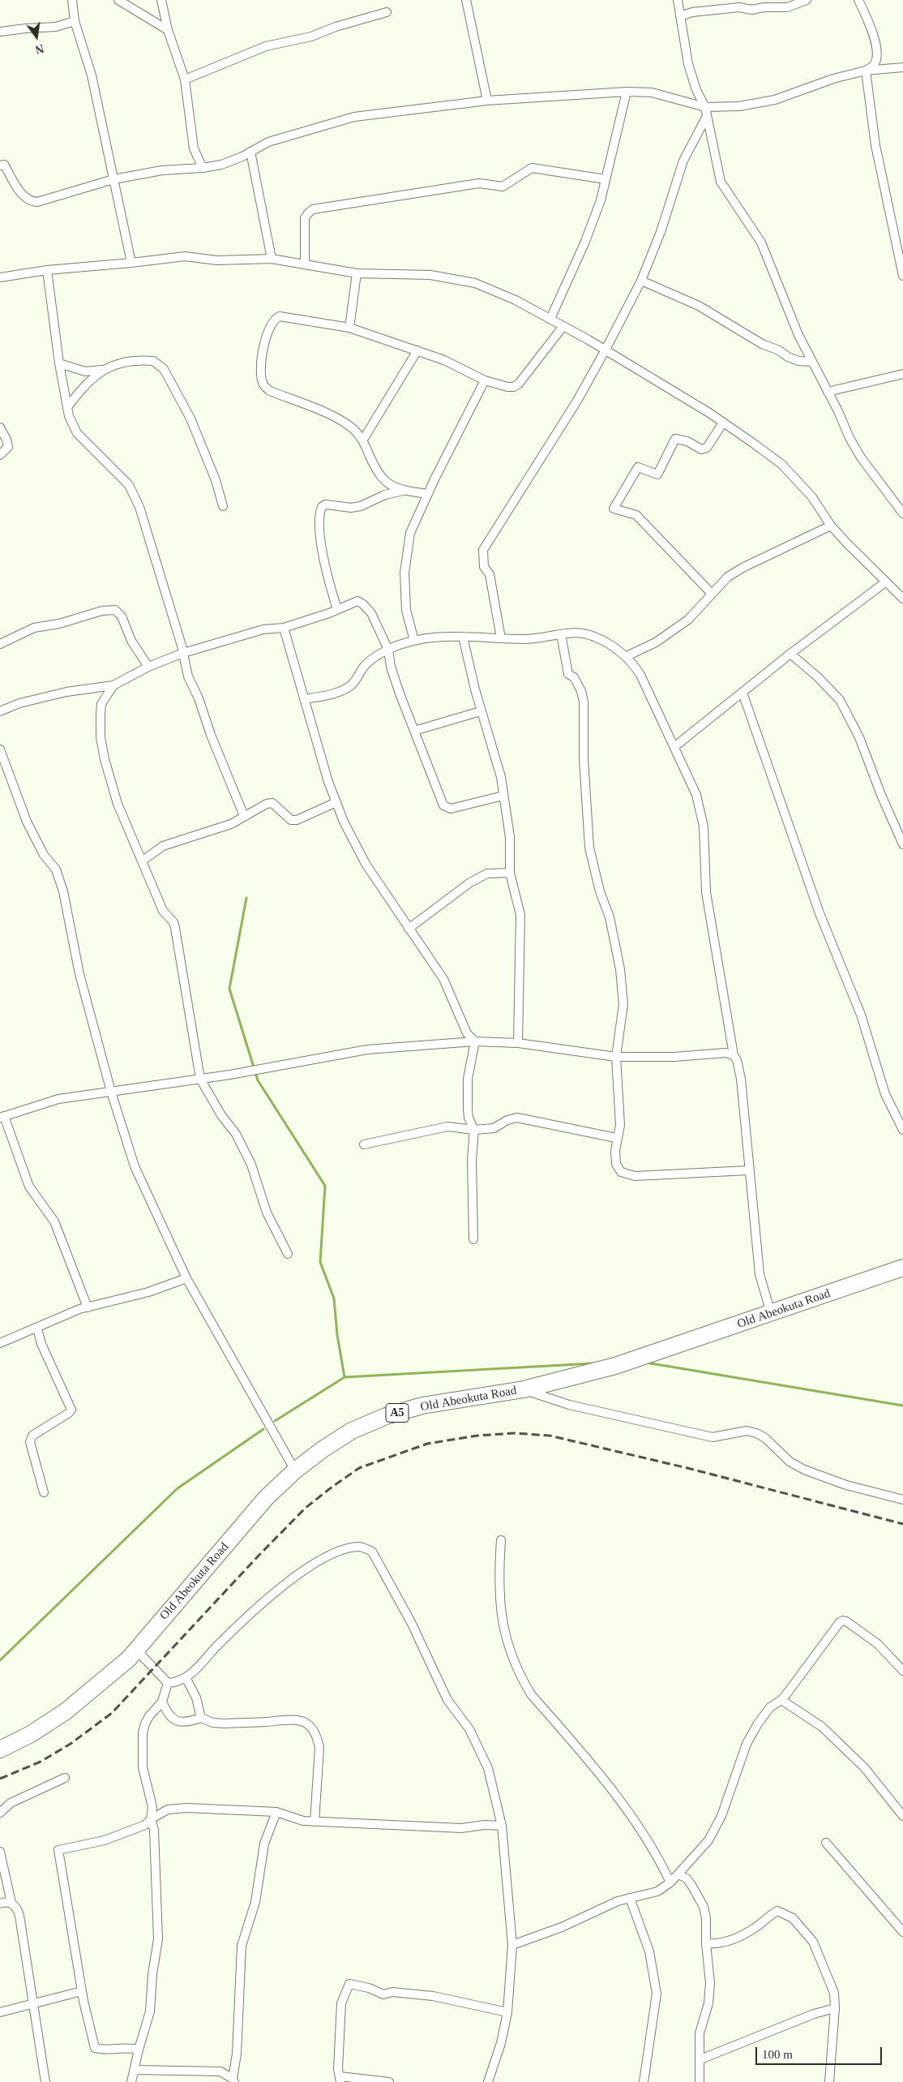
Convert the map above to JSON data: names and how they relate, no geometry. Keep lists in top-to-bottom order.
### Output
{
  "streets": {
    "highway": ["Old Abeokuta Road", "A5"]
  },
  "scale_bar": "100 m",
  "north": "bottom"
}
